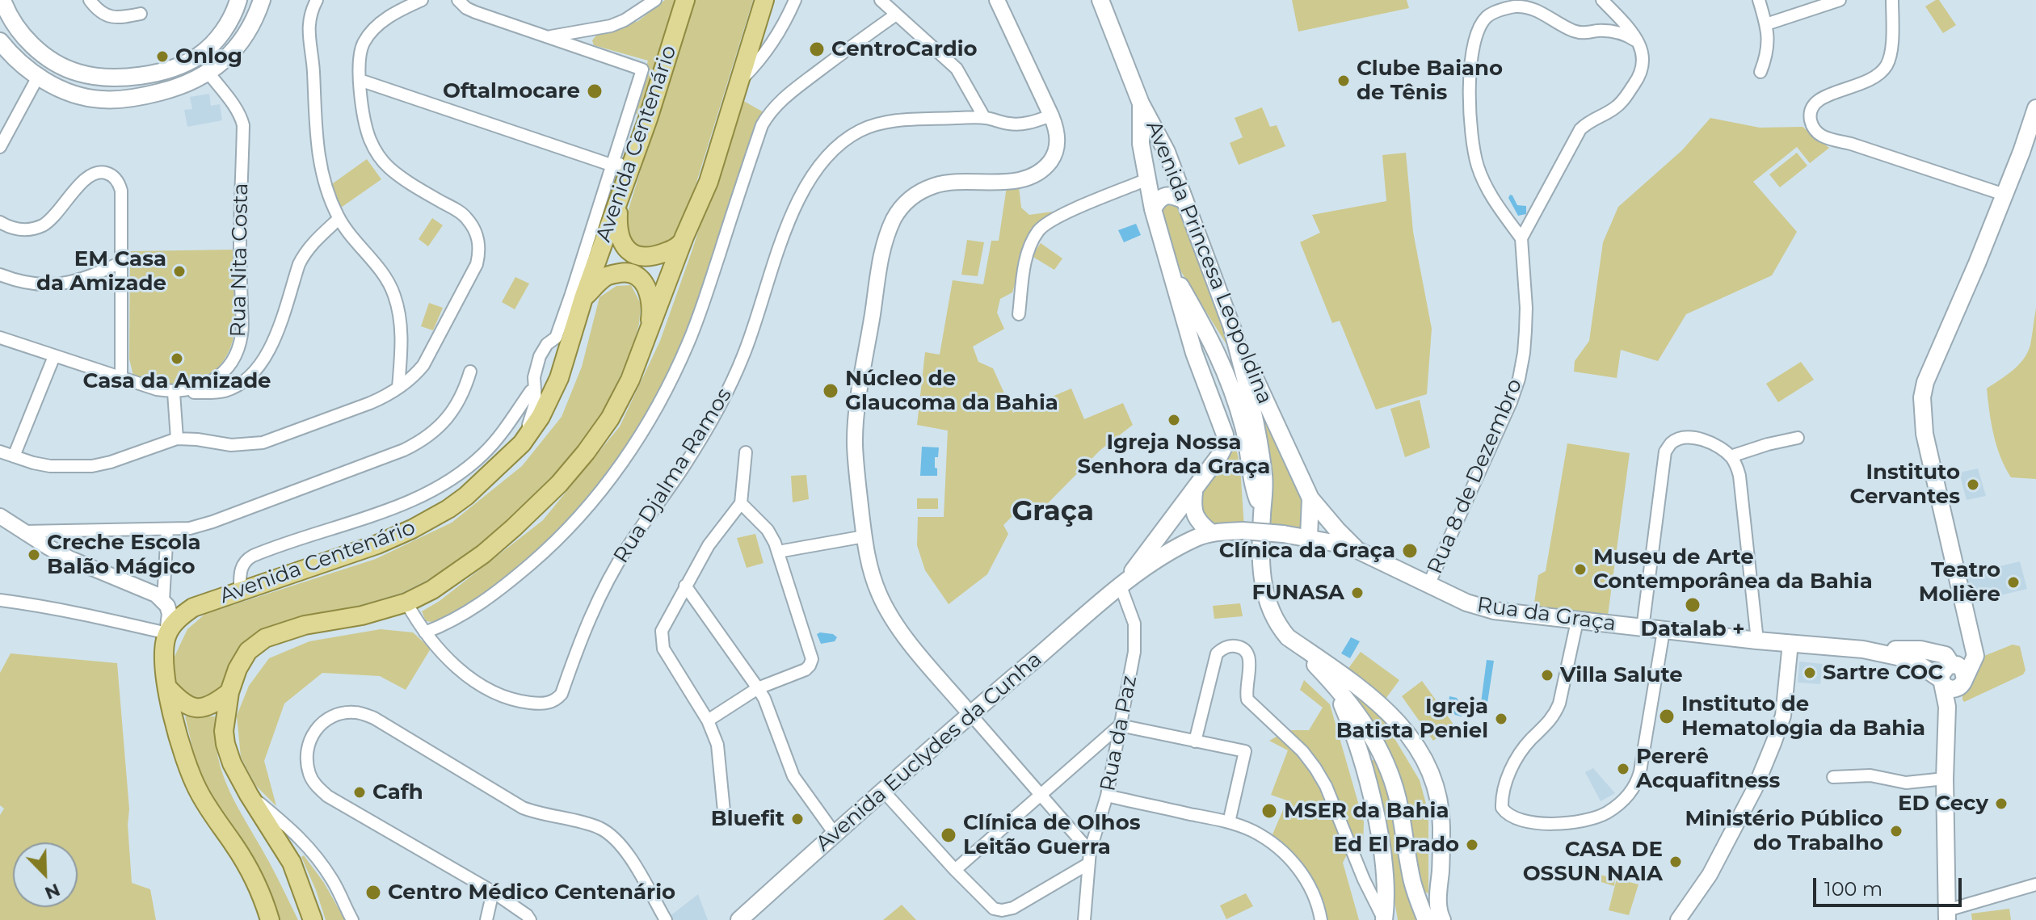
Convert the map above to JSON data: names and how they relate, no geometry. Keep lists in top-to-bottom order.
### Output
{
  "streets": {
    "main road": [
      "Avenida Centenário",
      "Avenida Princesa Leopoldina",
      "Rua da Graça",
      "Avenida Euclydes da Cunha"
    ],
    "street": [
      "Rua Nita Costa",
      "Rua Djalma Ramos",
      "Rua 8 de Dezembro",
      "Rua da Paz"
    ]
  },
  "crossings": [
    ["Avenida Princesa Leopoldina", "Rua da Graça"],
    ["Avenida Princesa Leopoldina", "Rua da Paz"],
    ["Avenida Princesa Leopoldina", "Avenida Euclydes da Cunha"],
    ["Rua 8 de Dezembro", "Rua da Graça"],
    ["Rua da Graça", "Rua da Paz"],
    ["Rua da Graça", "Avenida Euclydes da Cunha"],
    ["Rua da Paz", "Avenida Euclydes da Cunha"]
  ],
  "districts": ["Graça"],
  "places": [
    "CentroCardio",
    "Onlog",
    "Clube Baiano de Tênis",
    "Oftalmocare",
    "EM Casa da Amizade",
    "Casa da Amizade",
    "Núcleo de Glaucoma da Bahia",
    "Igreja Nossa Senhora da Graça",
    "Instituto Cervantes",
    "Clínica da Graça",
    "Creche Escola Balão Mágico",
    "Museu de Arte Contemporânea da Bahia",
    "Teatro Molière",
    "FUNASA",
    "Datalab +",
    "Sartre COC",
    "Villa Salute",
    "Instituto de Hematologia da Bahia",
    "Igreja Batista Peniel",
    "Pererê Acquafitness",
    "Cafh",
    "ED Cecy",
    "MSER da Bahia",
    "Bluefit",
    "Ministério Público do Trabalho",
    "Clínica de Olhos Leitão Guerra",
    "Ed El Prado",
    "CASA DE OSSUN NAIA",
    "Centro Médico Centenário"
  ],
  "scale_bar": "100 m",
  "north": "bottom right"
}
